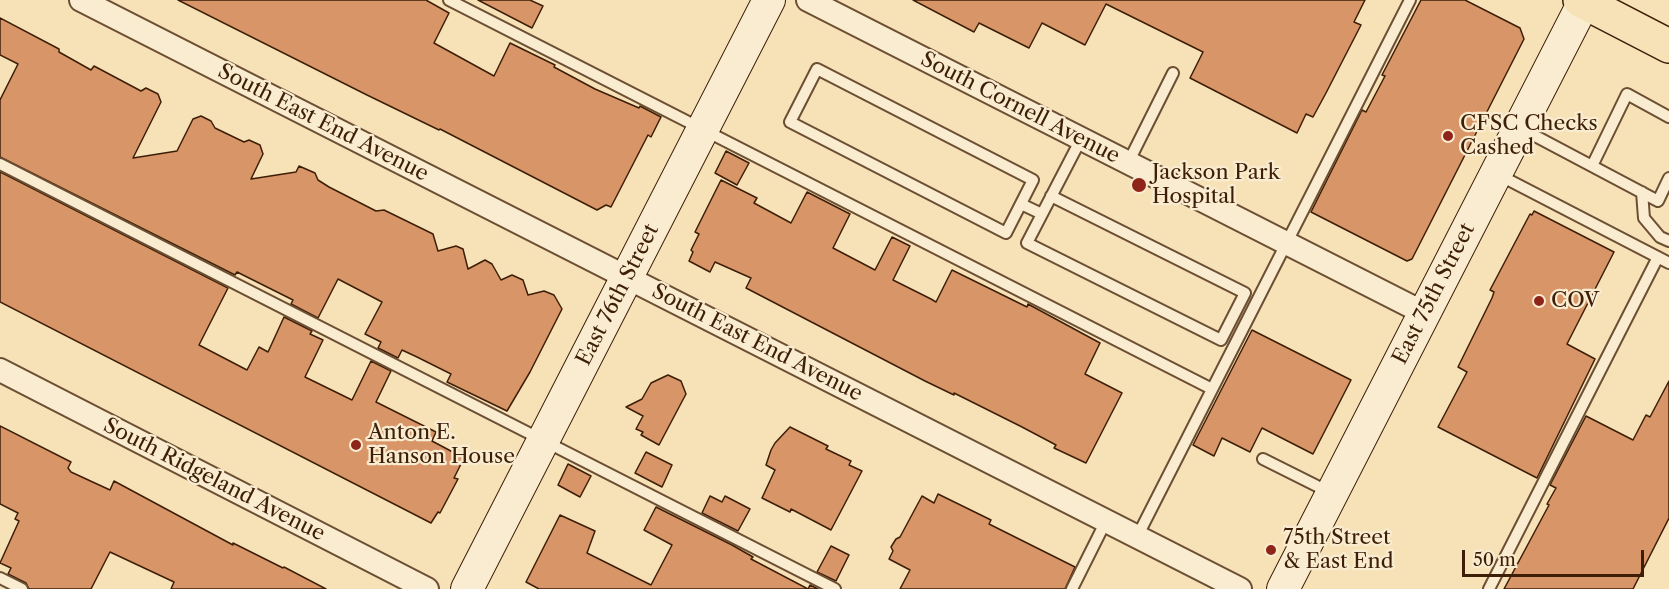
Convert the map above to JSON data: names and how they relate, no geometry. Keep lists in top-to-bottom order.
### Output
{
  "streets": {
    "street": [
      "South Cornell Avenue",
      "South East End Avenue",
      "East 75th Street",
      "East 76th Street",
      "South Ridgeland Avenue"
    ]
  },
  "crossings": [
    ["South Cornell Avenue", "East 75th Street"],
    ["South East End Avenue", "East 76th Street"]
  ],
  "places": [
    "CFSC Checks Cashed",
    "Jackson Park Hospital",
    "COV",
    "Anton E. Hanson House",
    "75th Street & East End"
  ],
  "scale_bar": "50 m"
}
